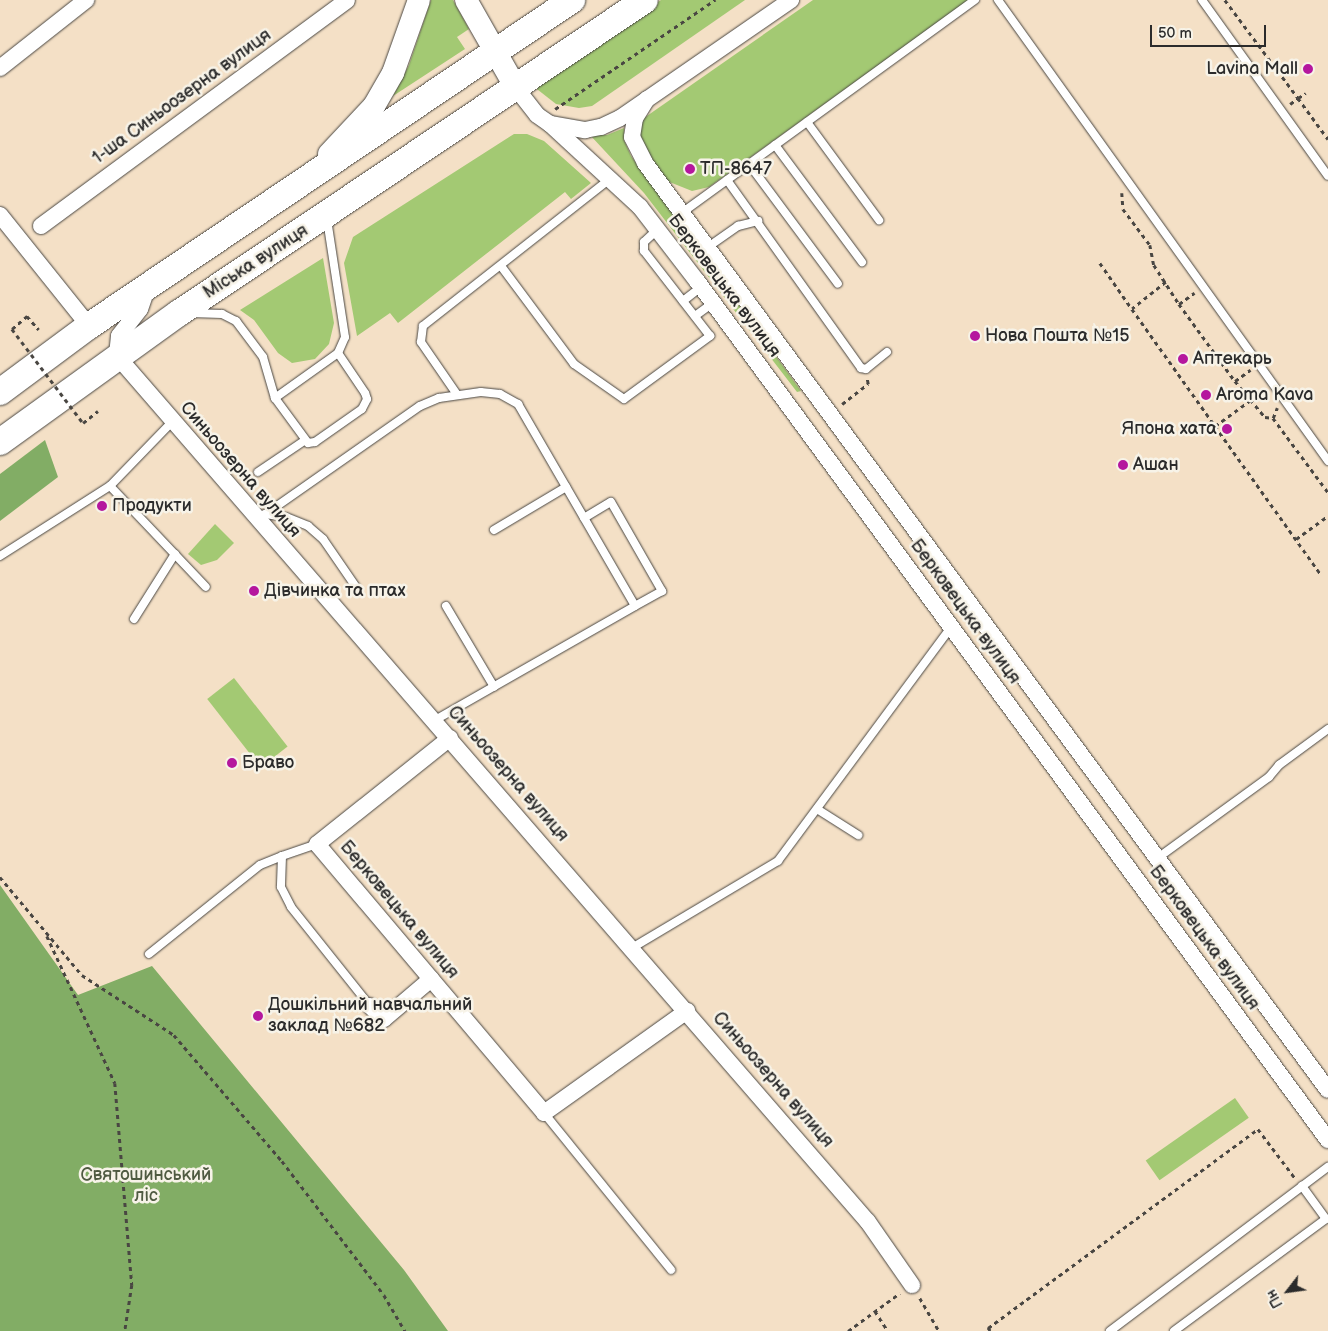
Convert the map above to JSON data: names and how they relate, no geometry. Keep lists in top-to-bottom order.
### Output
{
  "streets": {
    "highway": ["Міська вулиця"],
    "street": ["1-ша Синьоозерна вулиця", "Берковецька вулиця", "Синьоозерна вулиця"]
  },
  "crossings": [
    ["Міська вулиця", "Берковецька вулиця"],
    ["Міська вулиця", "Синьоозерна вулиця"],
    ["Берковецька вулиця", "Синьоозерна вулиця"]
  ],
  "parks": ["Святошинський ліс"],
  "places": [
    "Lavina Mall",
    "ТП-8647",
    "Нова Пошта №15",
    "Аптекарь",
    "Aroma Kava",
    "Япона хата",
    "Ашан",
    "Продукти",
    "Дівчинка та птах",
    "Браво",
    "Дошкільний навчальний заклад №682"
  ],
  "scale_bar": "50 m",
  "north": "bottom left"
}
